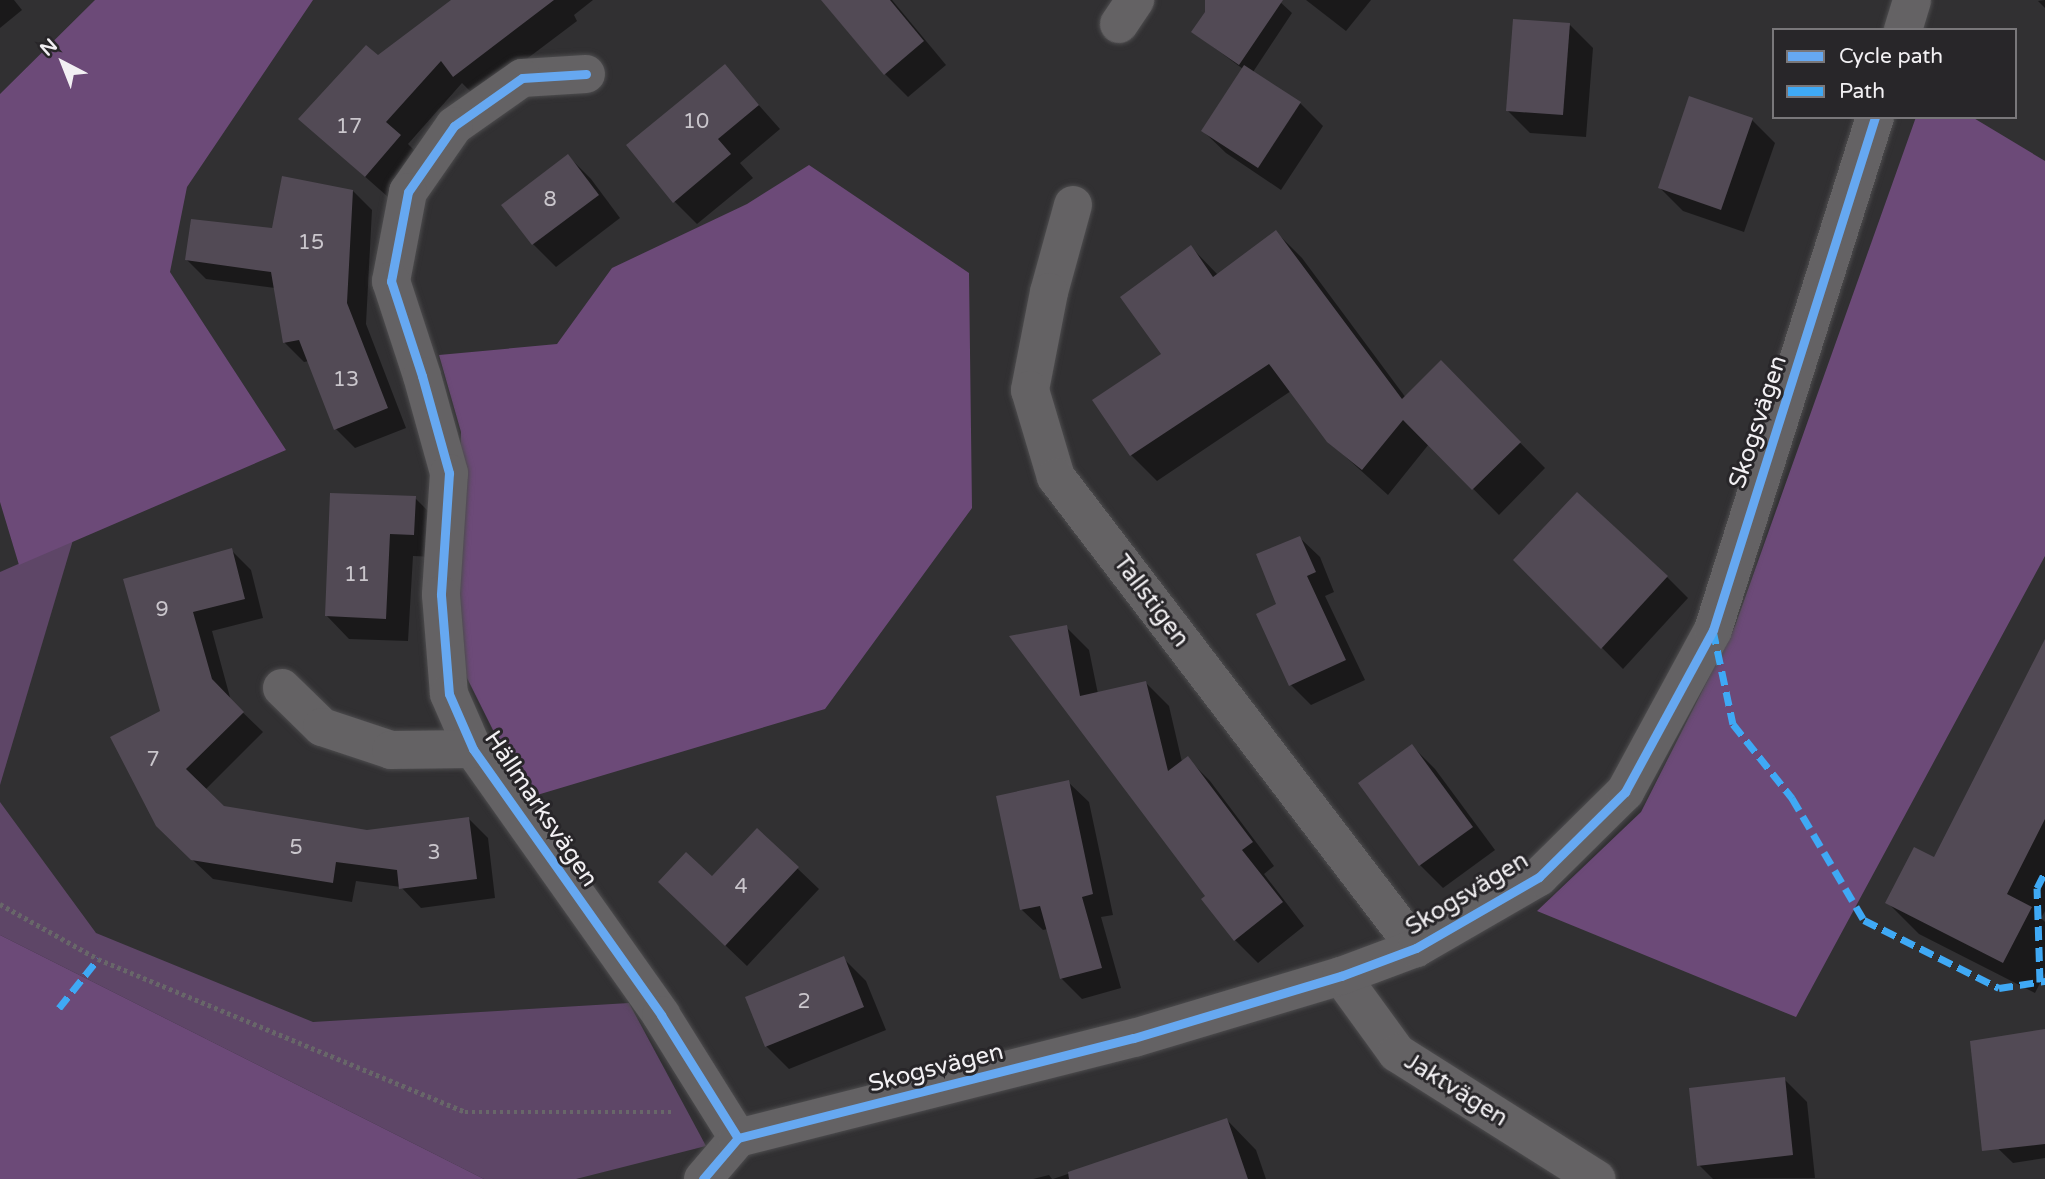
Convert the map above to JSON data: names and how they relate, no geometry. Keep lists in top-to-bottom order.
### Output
{
  "streets": {
    "street": [
      "Skogsvägen",
      "Tallstigen",
      "Hällmarksvägen",
      "Jaktvägen"
    ]
  },
  "crossings": [
    ["Skogsvägen", "Tallstigen"],
    ["Skogsvägen", "Hällmarksvägen"],
    ["Skogsvägen", "Jaktvägen"]
  ],
  "house_numbers": [
    "10",
    "17",
    "8",
    "15",
    "13",
    "11",
    "9",
    "7",
    "5",
    "3",
    "4",
    "2"
  ],
  "legend": ["Cycle path", "Path"],
  "north": "top left"
}
